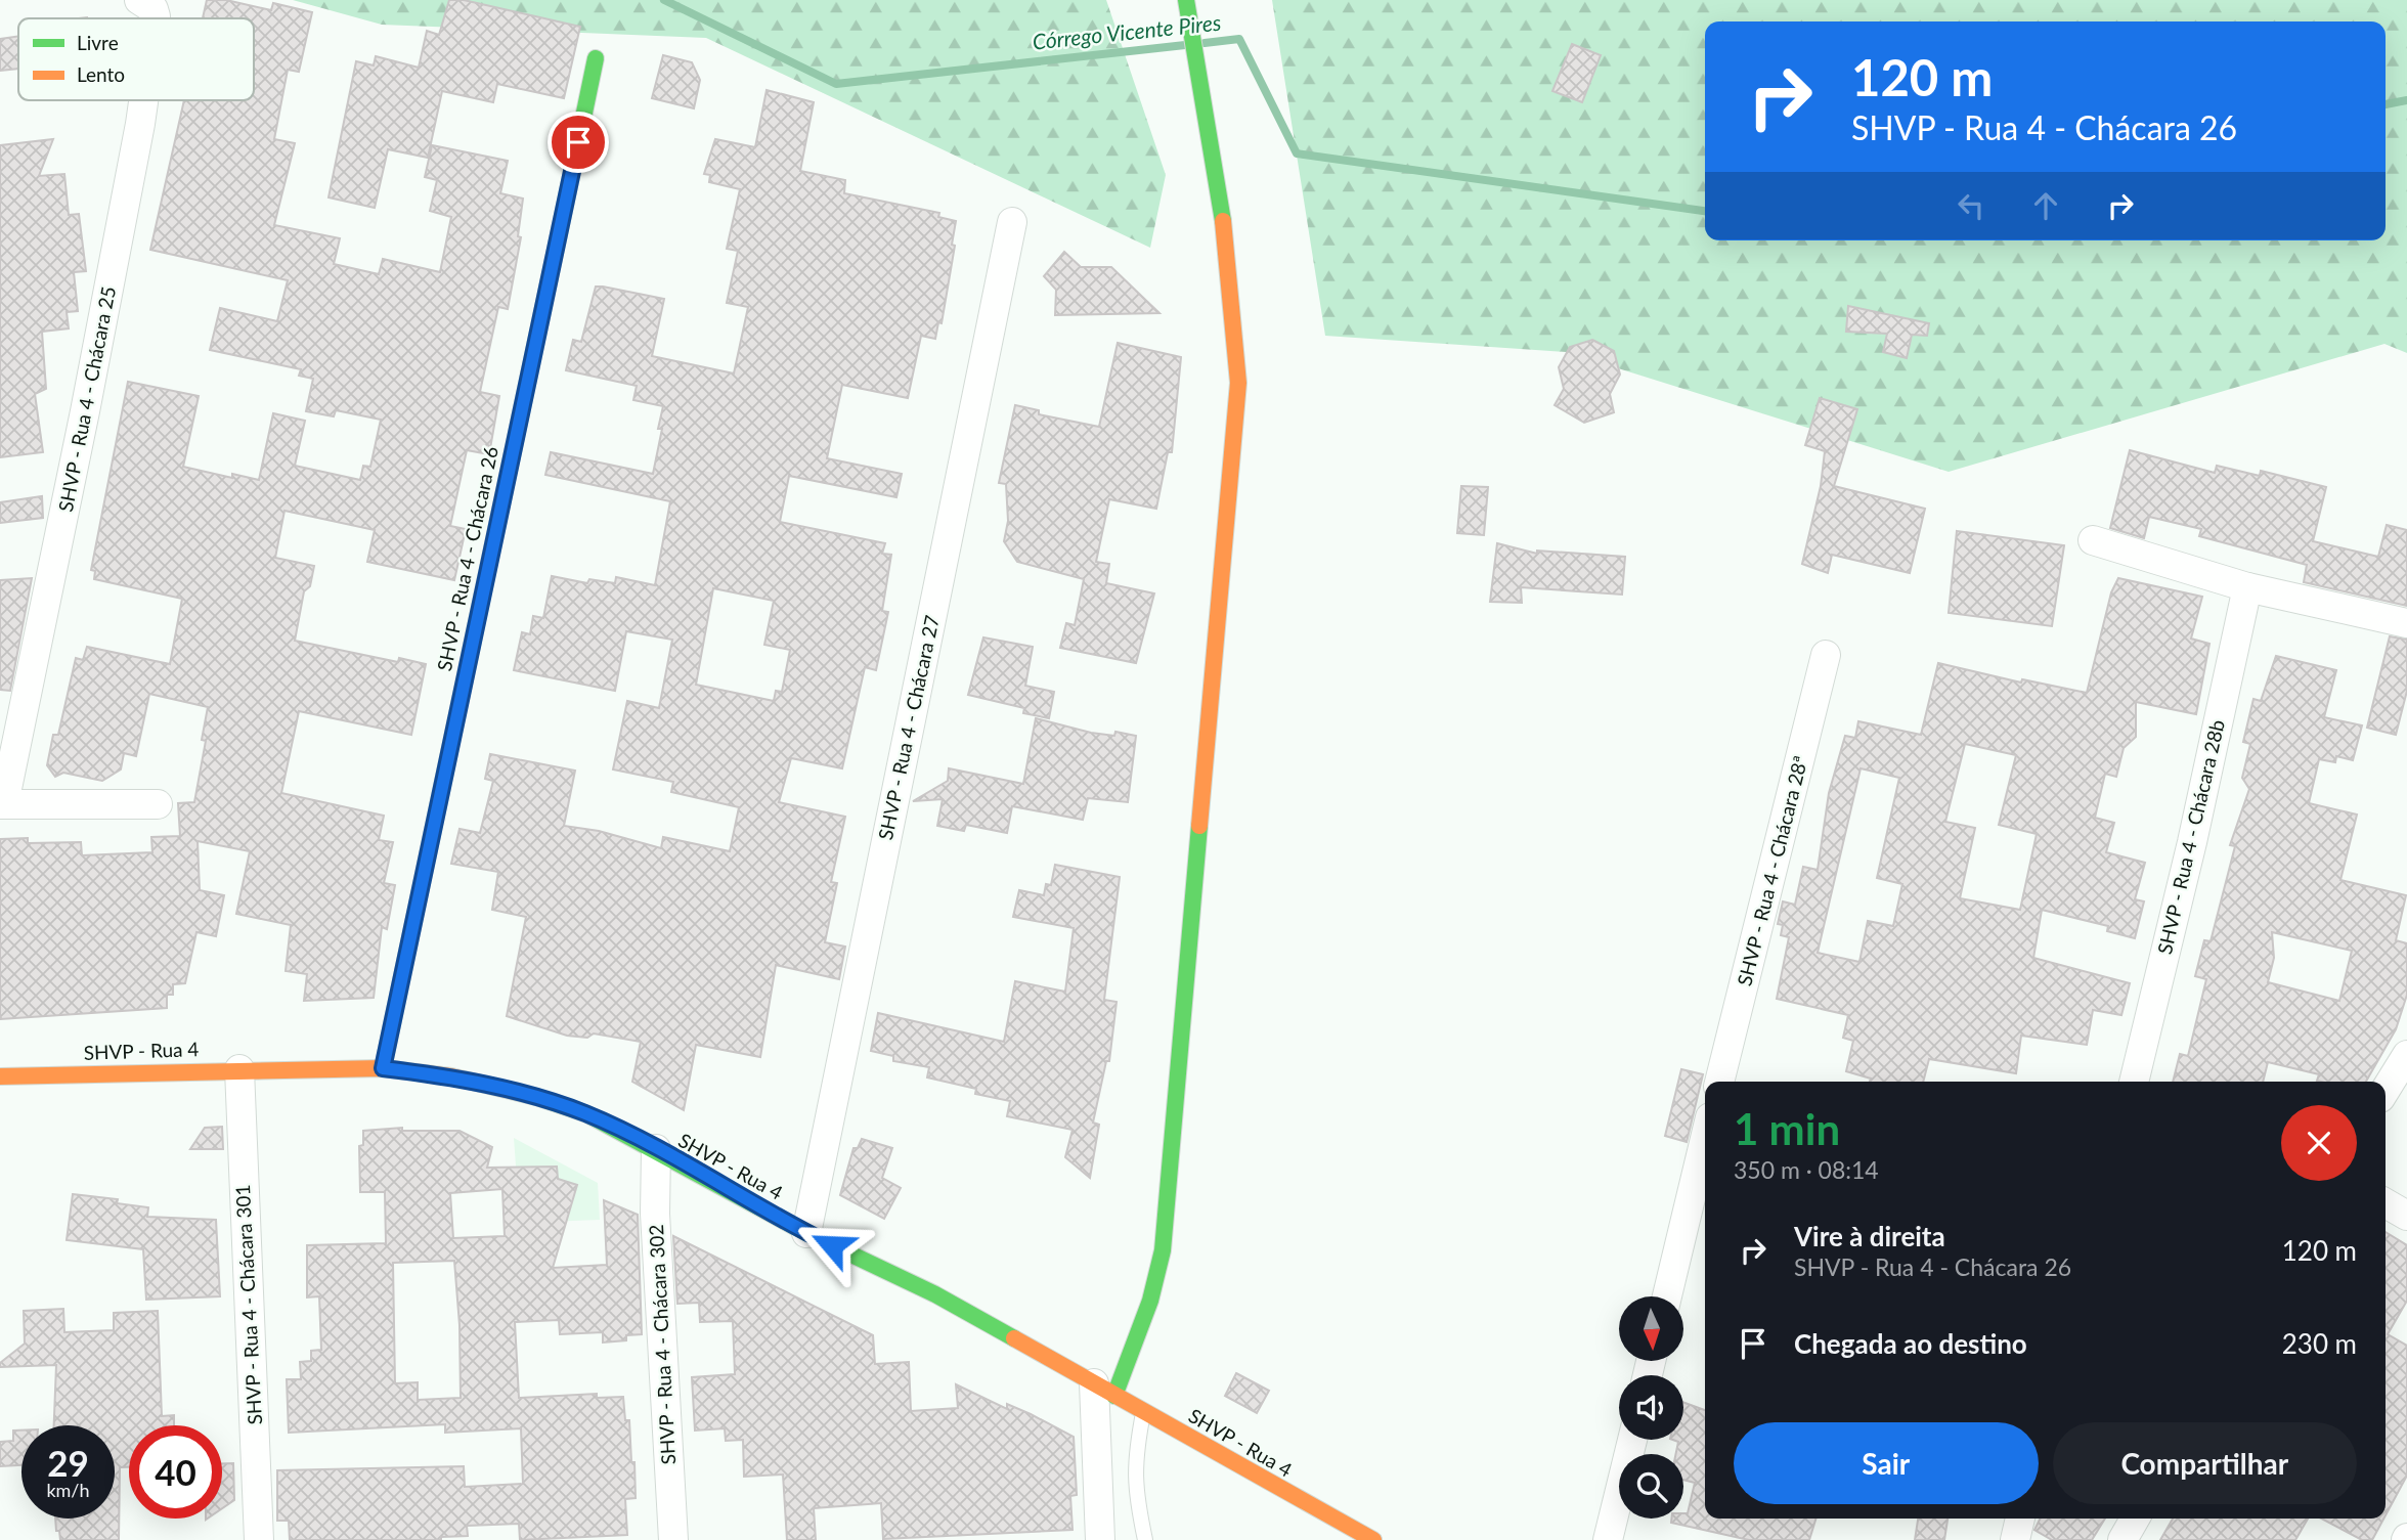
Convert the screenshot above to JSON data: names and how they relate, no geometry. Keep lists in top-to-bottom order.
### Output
{
  "streets": {
    "street": [
      "SHVP - Rua 4 - Chácara 25",
      "SHVP - Rua 4 - Chácara 26",
      "SHVP - Rua 4 - Chácara 27",
      "SHVP - Rua 4 - Chácara 28b",
      "SHVP - Rua 4 - Chácara 28ª",
      "SHVP - Rua 4",
      "SHVP - Rua 4 - Chácara 301",
      "SHVP - Rua 4 - Chácara 302"
    ]
  },
  "crossings": [
    ["SHVP - Rua 4 - Chácara 26", "SHVP - Rua 4"],
    ["SHVP - Rua 4 - Chácara 27", "SHVP - Rua 4"],
    ["SHVP - Rua 4", "SHVP - Rua 4 - Chácara 301"],
    ["SHVP - Rua 4", "SHVP - Rua 4 - Chácara 302"]
  ],
  "water": ["Córrego Vicente Pires"],
  "legend": ["Livre", "Lento"],
  "north": "bottom",
  "page": {
    "turn": ["120 m", "SHVP - Rua 4 - Chácara 26"],
    "heading": ["1 min", "350 m · 08:14"],
    "list": [
      {
        "name": "Vire à direita",
        "note": "SHVP - Rua 4 - Chácara 26",
        "value": "120 m"
      },
      {
        "name": "Chegada ao destino",
        "value": "230 m"
      }
    ],
    "buttons": ["Sair", "Compartilhar"],
    "speed": "29 km/h",
    "limit": "40"
  }
}
